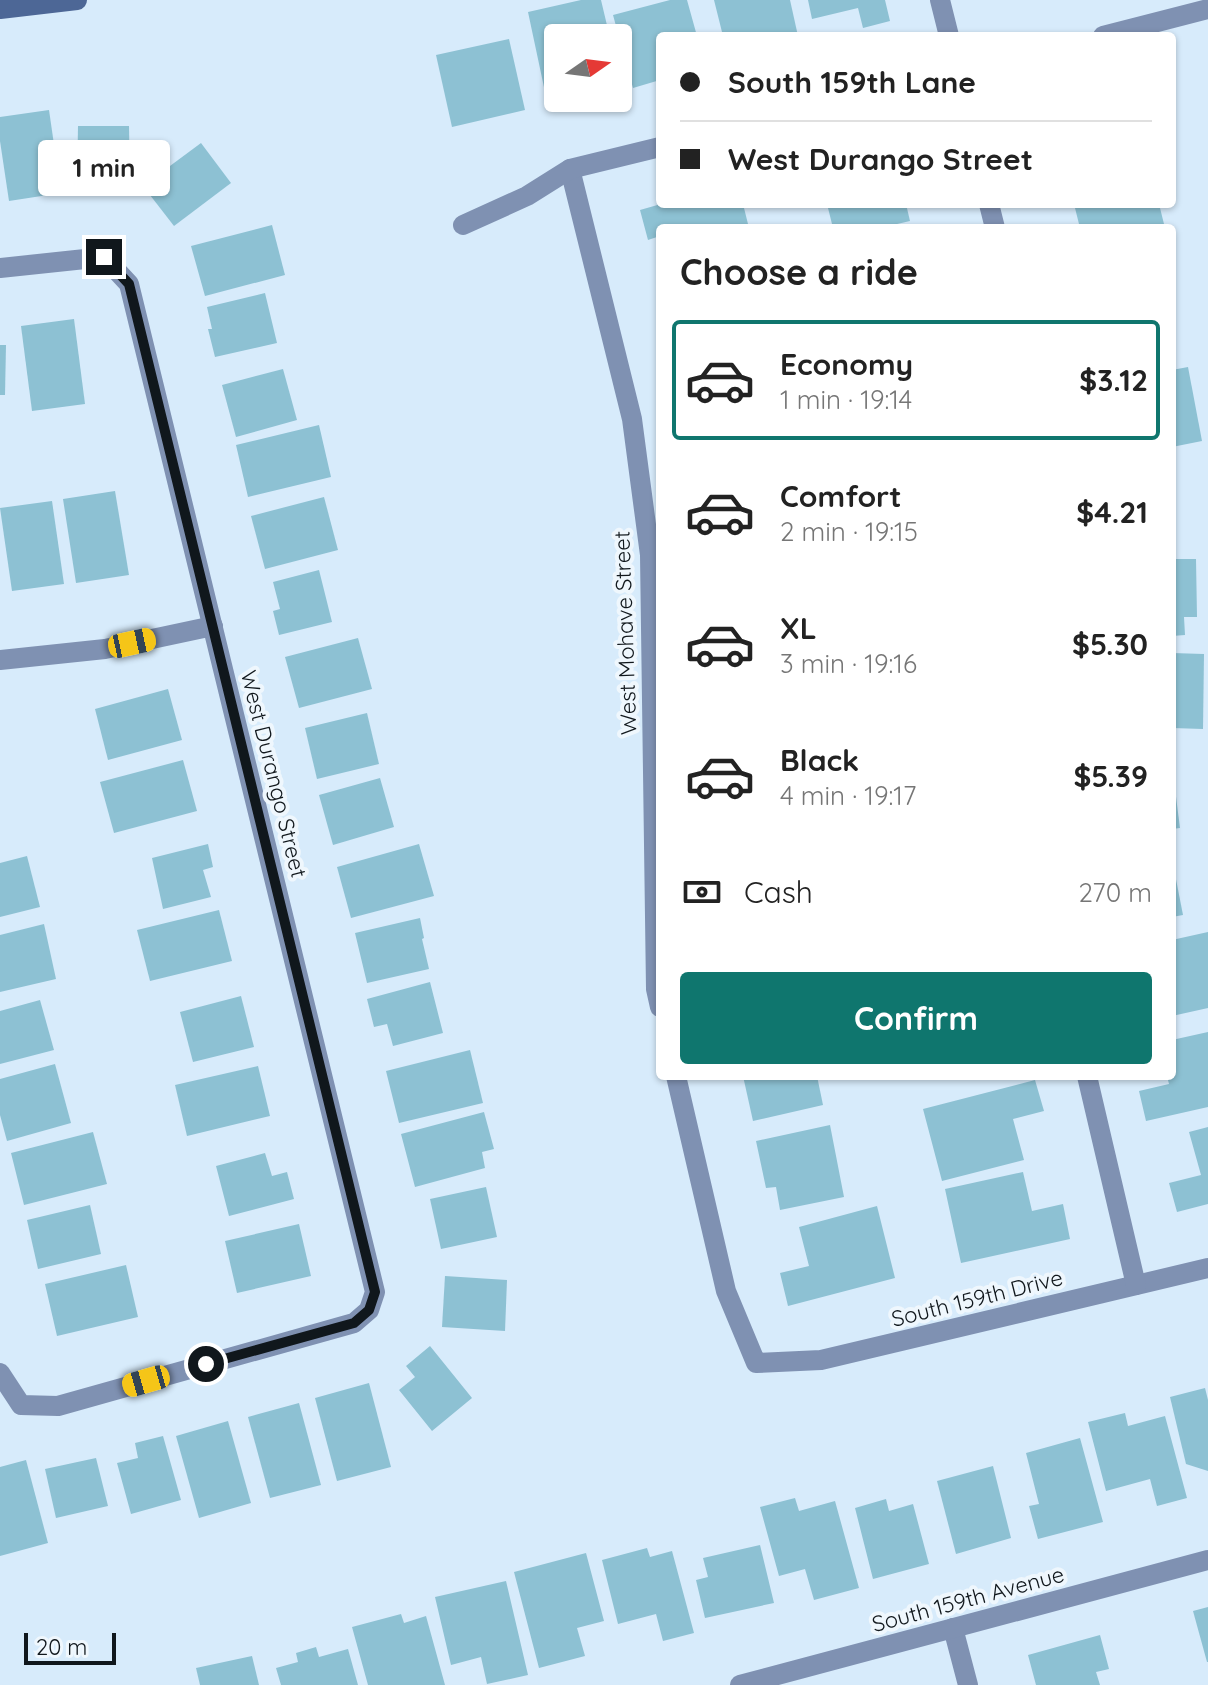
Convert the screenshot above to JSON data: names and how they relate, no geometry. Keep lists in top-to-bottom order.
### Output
{
  "streets": {
    "street": [
      "West Mohave Street",
      "West Durango Street",
      "South 159th Drive",
      "South 159th Avenue"
    ]
  },
  "scale_bar": "20 m",
  "north": "right",
  "page": {
    "banner": ["South 159th Lane", "West Durango Street"],
    "bubble": "1 min",
    "heading": "Choose a ride",
    "list": [
      {
        "name": "Economy",
        "note": "1 min · 19:14",
        "value": "$3.12"
      },
      {
        "name": "Comfort",
        "note": "2 min · 19:15",
        "value": "$4.21"
      },
      {
        "name": "XL",
        "note": "3 min · 19:16",
        "value": "$5.30"
      },
      {
        "name": "Black",
        "note": "4 min · 19:17",
        "value": "$5.39"
      }
    ],
    "pay": ["Cash", "270 m"],
    "buttons": "Confirm",
    "scale": "20 m"
  }
}
